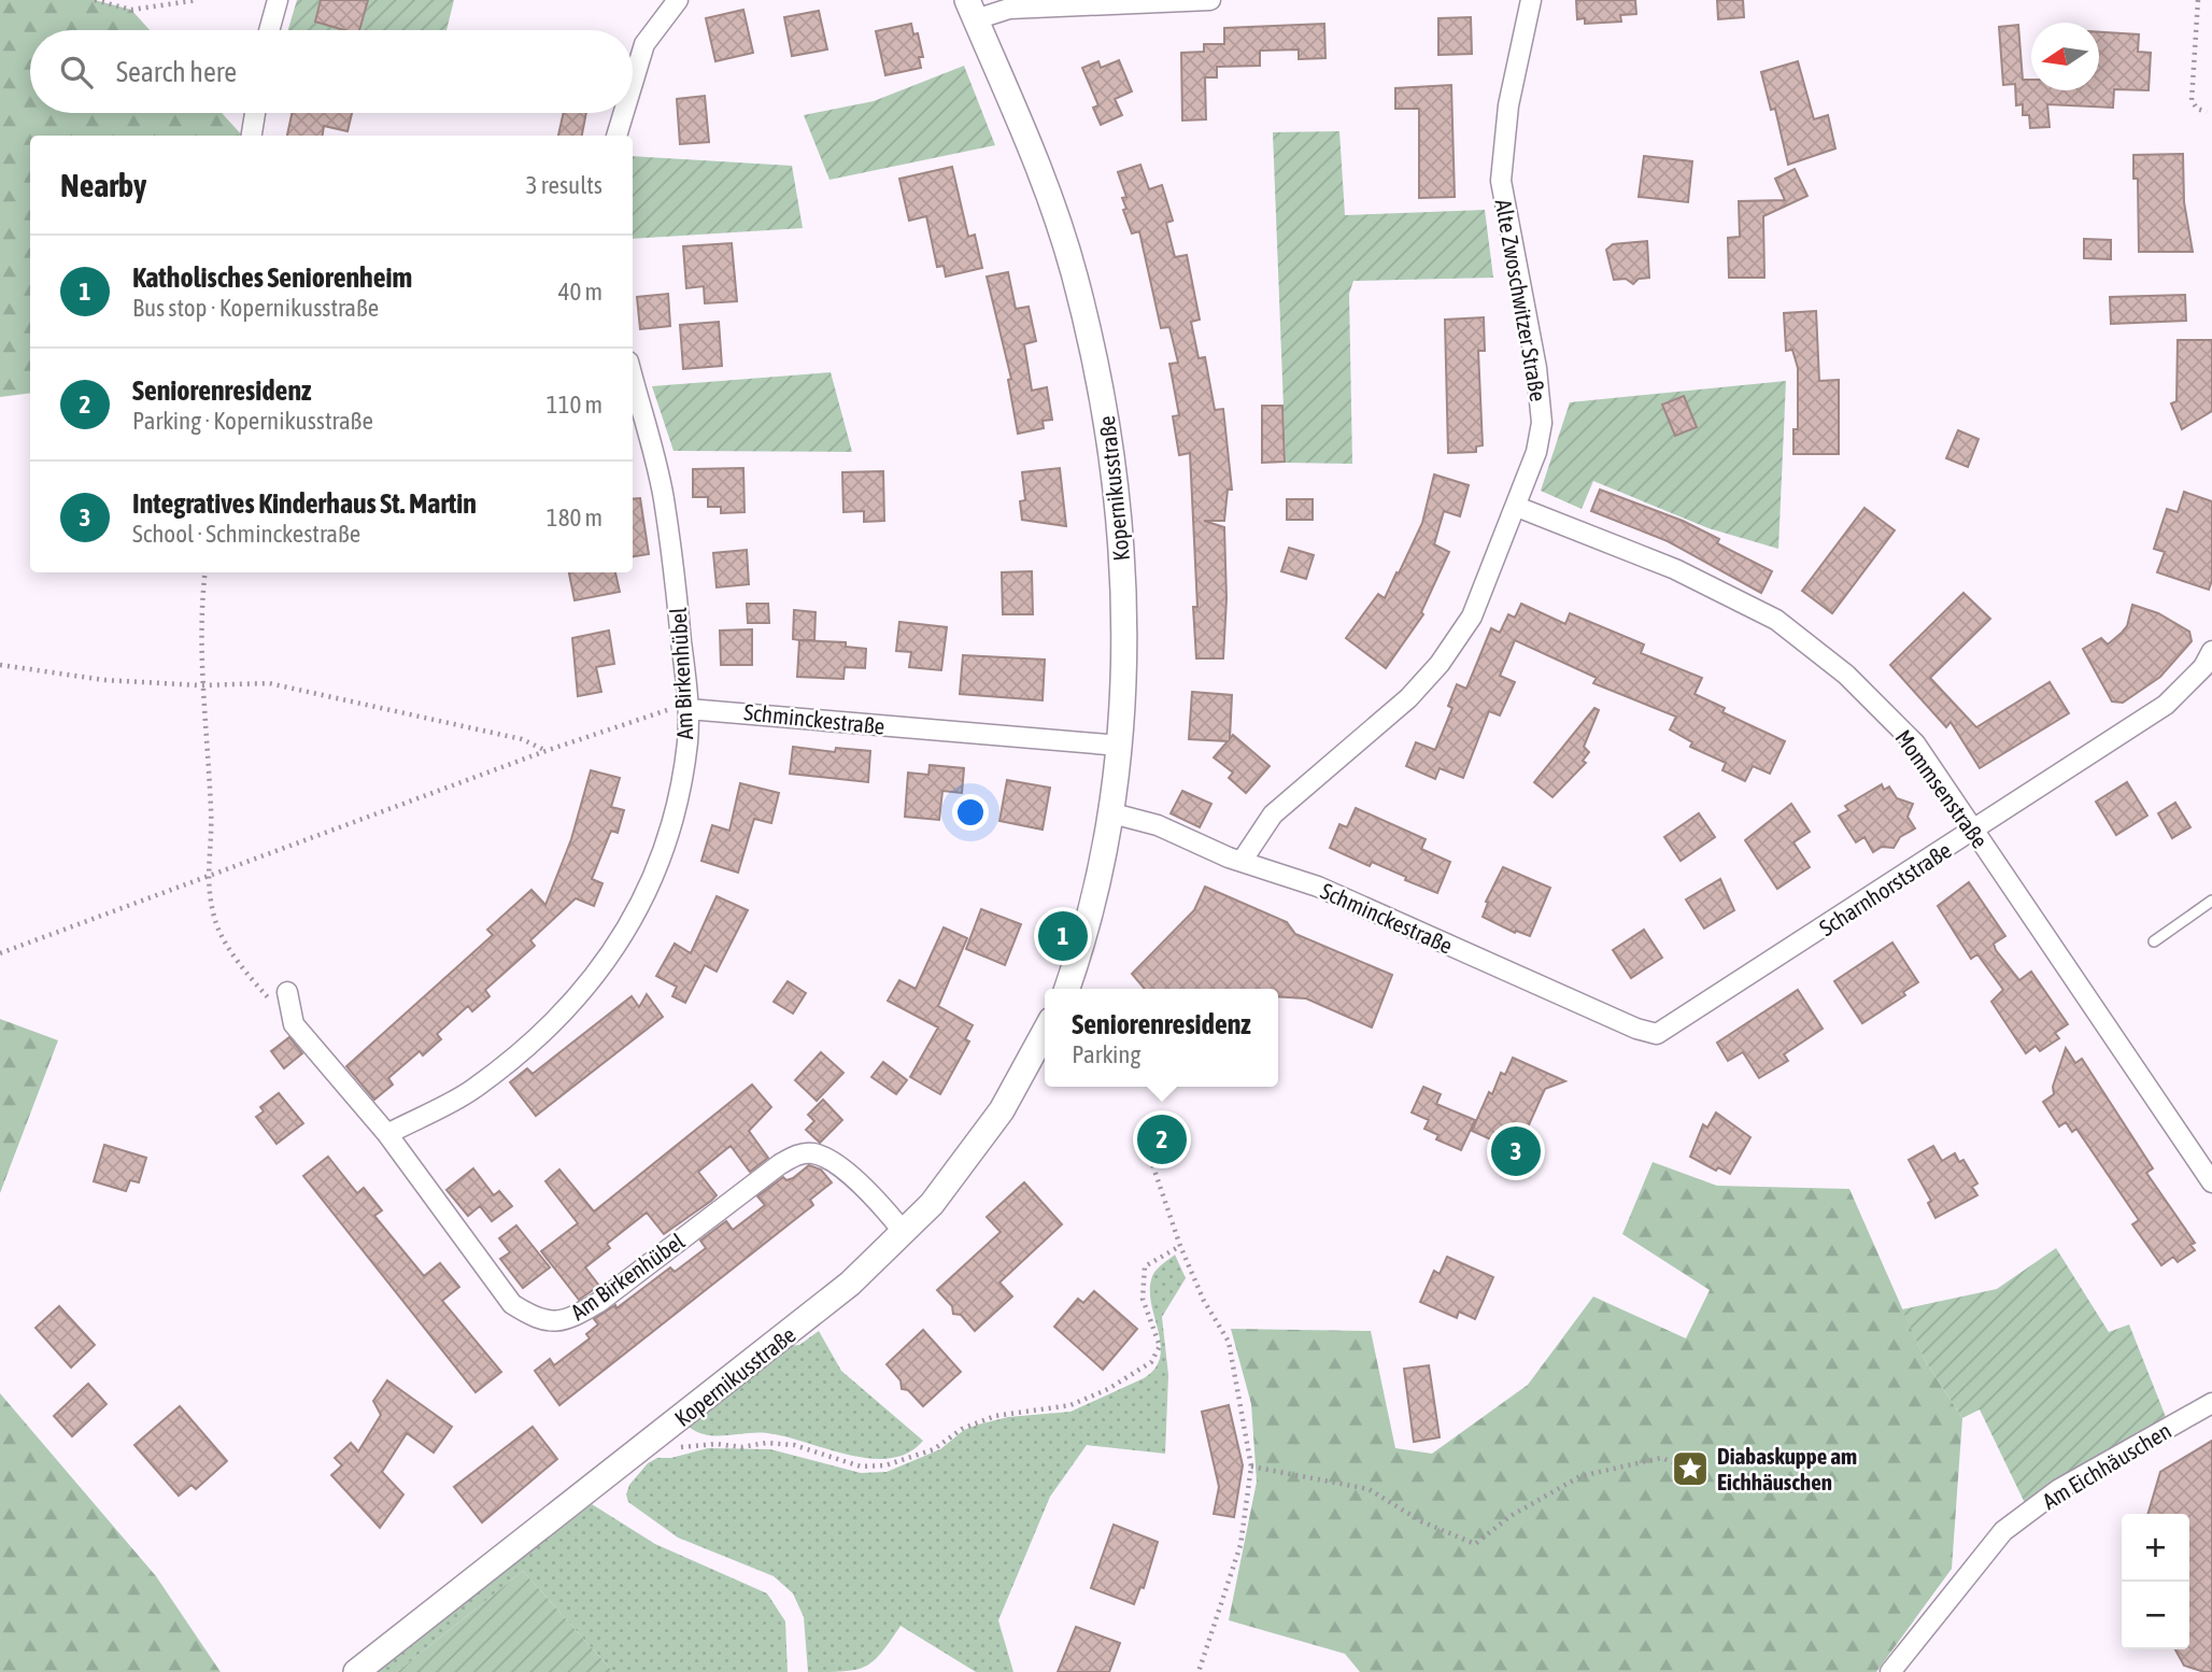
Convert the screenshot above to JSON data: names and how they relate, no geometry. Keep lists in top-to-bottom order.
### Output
{
  "streets": {
    "street": [
      "Alte Zwoschwitzer Straße",
      "Kopernikusstraße",
      "Am Birkenhübel",
      "Schminckestraße",
      "Mommsenstraße",
      "Scharnhorststraße",
      "Am Eichhäuschen"
    ]
  },
  "crossings": [
    ["Alte Zwoschwitzer Straße", "Schminckestraße"],
    ["Alte Zwoschwitzer Straße", "Mommsenstraße"],
    ["Kopernikusstraße", "Am Birkenhübel"],
    ["Kopernikusstraße", "Schminckestraße"],
    ["Am Birkenhübel", "Schminckestraße"],
    ["Schminckestraße", "Scharnhorststraße"],
    ["Mommsenstraße", "Scharnhorststraße"]
  ],
  "places": {
    "place": ["Diabaskuppe am Eichhäuschen"]
  },
  "north": "left",
  "page": {
    "search": "Search here",
    "heading": ["Nearby", "3 results"],
    "list": [
      {
        "mark": "1",
        "name": "Katholisches Seniorenheim",
        "note": "Bus stop · Kopernikusstraße",
        "value": "40 m"
      },
      {
        "mark": "2",
        "name": "Seniorenresidenz",
        "note": "Parking · Kopernikusstraße",
        "value": "110 m"
      },
      {
        "mark": "3",
        "name": "Integratives Kinderhaus St. Martin",
        "note": "School · Schminckestraße",
        "value": "180 m"
      }
    ],
    "pins": ["1", "2", "3"],
    "popup": ["Seniorenresidenz", "Parking"],
    "map_buttons": ["+", "−"]
  }
}
